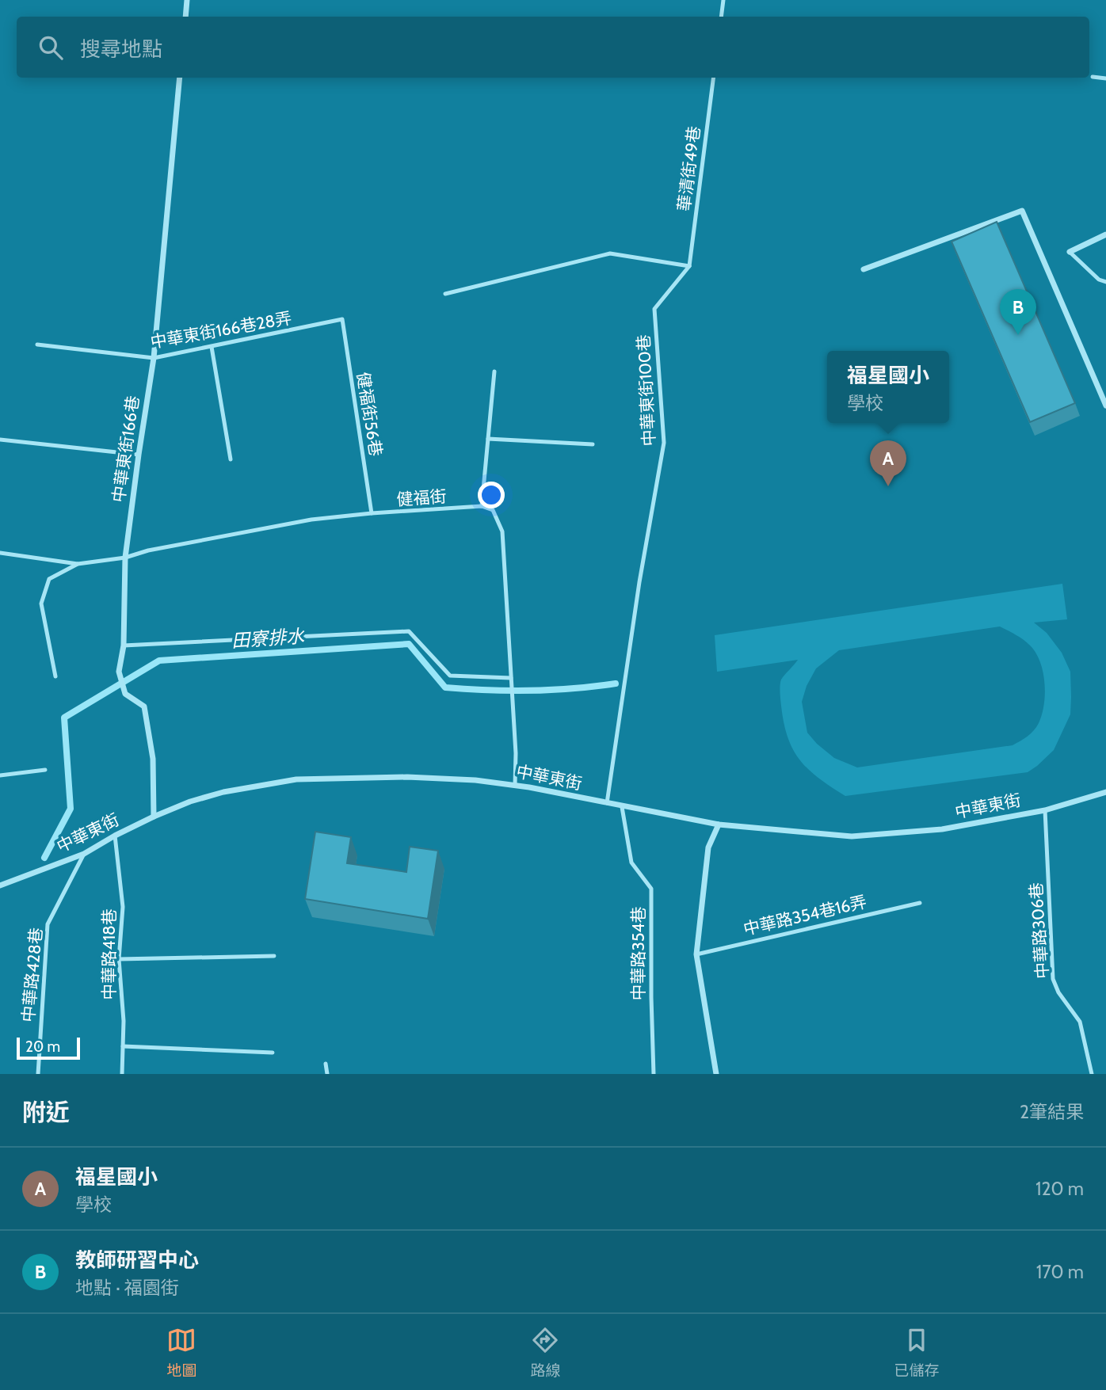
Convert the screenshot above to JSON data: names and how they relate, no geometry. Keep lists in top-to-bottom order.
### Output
{
  "streets": {
    "street": ["中華東街166巷", "中華東街"],
    "lane": [
      "華清街49巷",
      "中華東街166巷28弄",
      "中華東街100巷",
      "健福街56巷",
      "健福街",
      "中華路354巷16弄",
      "中華路306巷",
      "中華路354巷",
      "中華路418巷",
      "中華路428巷"
    ]
  },
  "crossings": [
    ["華清街49巷", "中華東街100巷"],
    ["中華東街166巷28弄", "健福街56巷"],
    ["中華東街166巷28弄", "中華東街166巷"],
    ["中華東街100巷", "中華東街"],
    ["健福街56巷", "健福街"],
    ["中華東街166巷", "健福街"],
    ["中華東街166巷", "中華東街"],
    ["中華東街", "中華路306巷"],
    ["中華東街", "中華路354巷"],
    ["中華東街", "中華路418巷"],
    ["中華東街", "中華路428巷"]
  ],
  "water": ["田寮排水"],
  "scale_bar": "20 m",
  "page": {
    "search": "搜尋地點",
    "pins": ["B", "A"],
    "popup": ["福星國小", "學校"],
    "scale": "20 m",
    "heading": ["附近", "2筆結果"],
    "list": [
      {
        "mark": "A",
        "name": "福星國小",
        "note": "學校",
        "value": "120 m"
      },
      {
        "mark": "B",
        "name": "教師研習中心",
        "note": "地點 · 福園街",
        "value": "170 m"
      }
    ],
    "nav": ["地圖", "路線", "已儲存"]
  }
}
